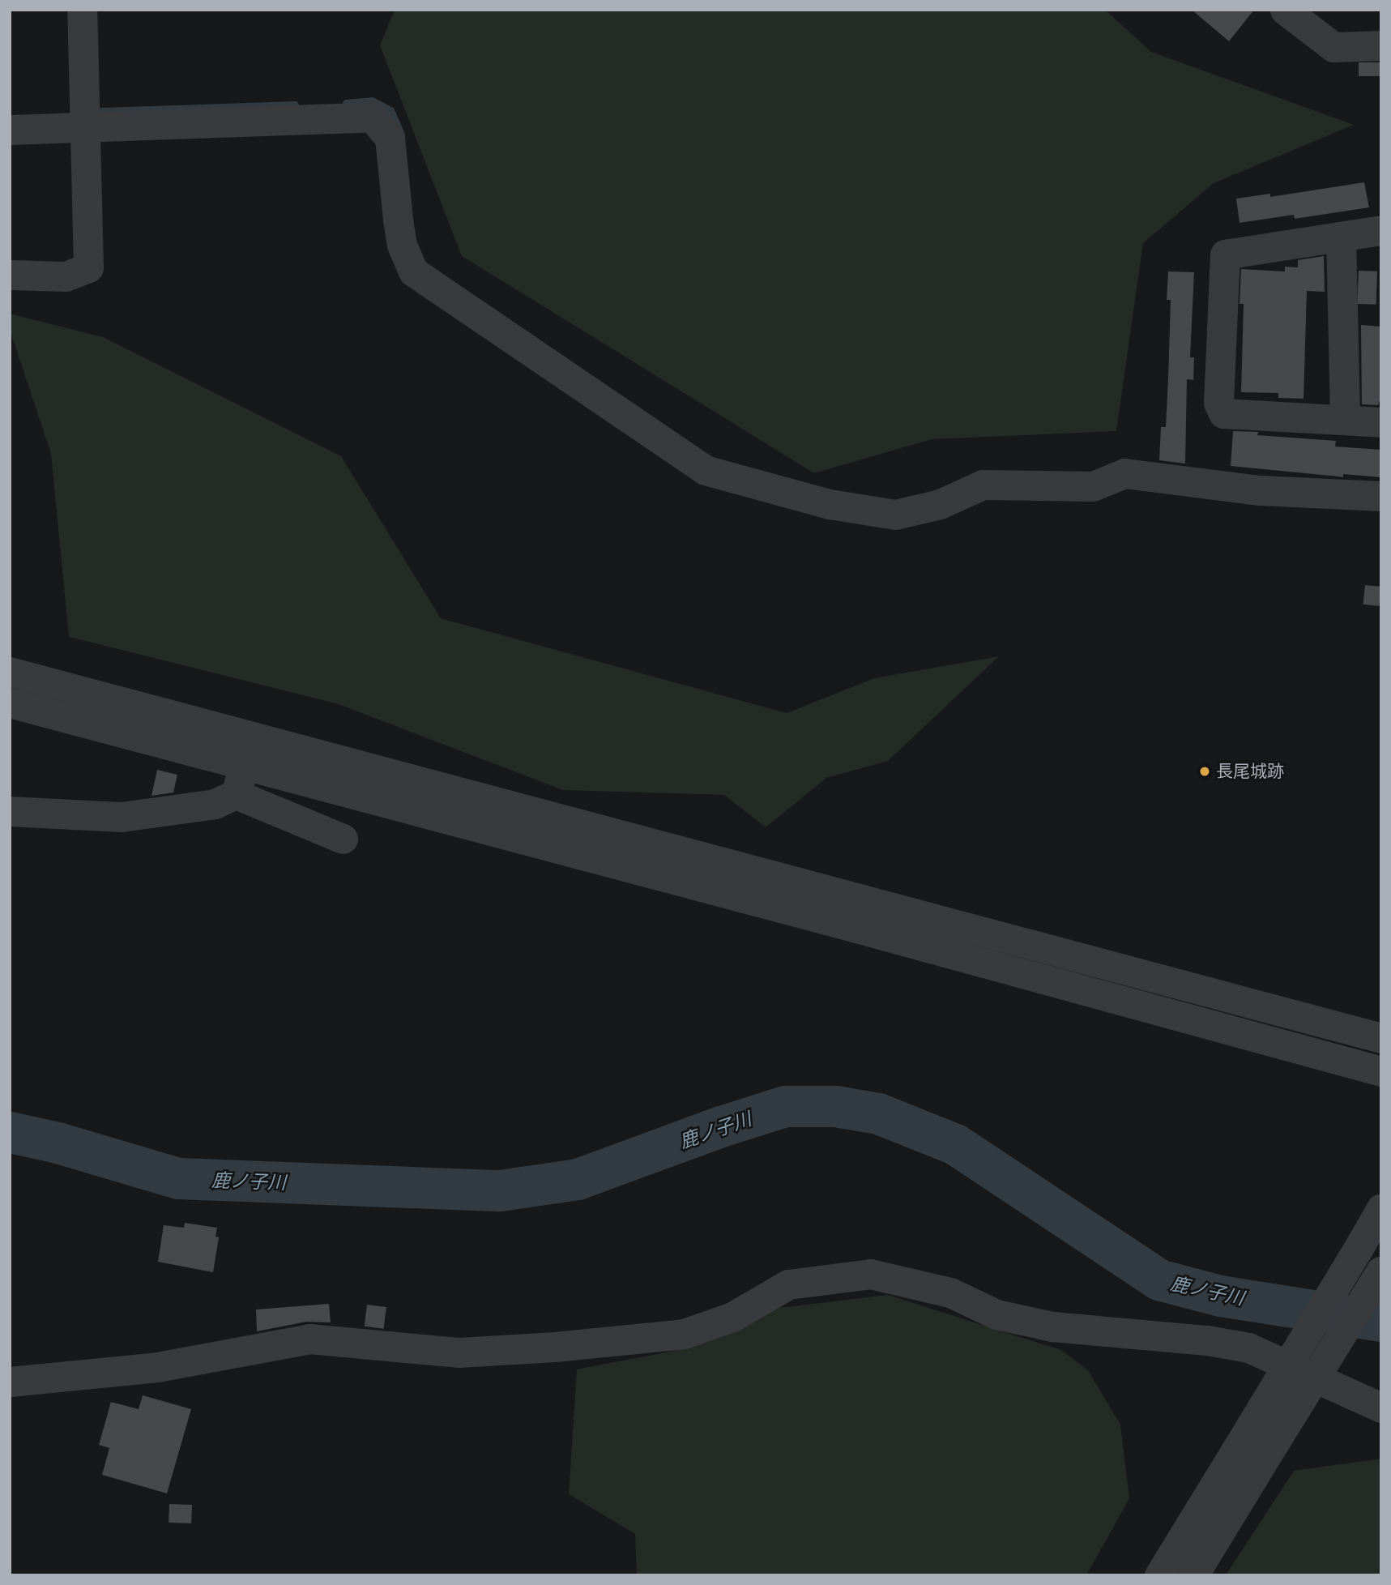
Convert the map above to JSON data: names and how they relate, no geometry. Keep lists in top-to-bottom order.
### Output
{
  "water": ["鹿ノ子川"],
  "places": ["長尾城跡"]
}
